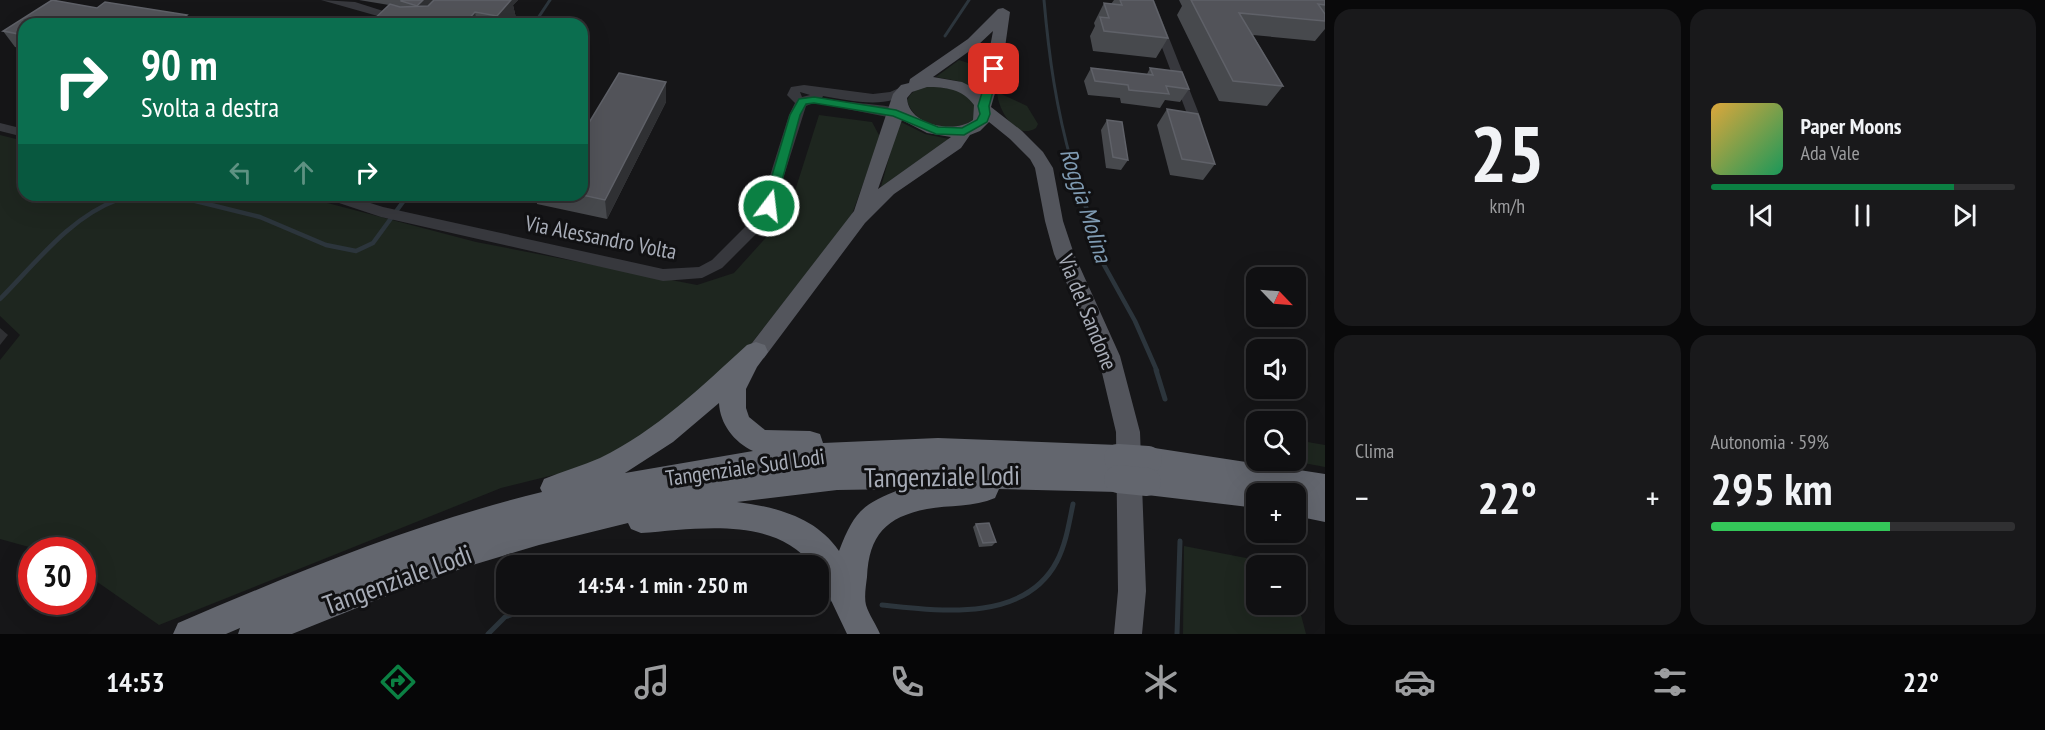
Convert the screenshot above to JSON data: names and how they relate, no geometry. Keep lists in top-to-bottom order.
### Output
{
  "streets": {
    "highway": ["Tangenziale Sud Lodi", "Tangenziale Lodi"],
    "main road": ["Via del Sandone"],
    "street": ["Via Alessandro Volta"]
  },
  "crossings": [
    ["Tangenziale Sud Lodi", "Tangenziale Lodi"]
  ],
  "water": ["Roggia Molina"],
  "north": "bottom right",
  "page": {
    "tile": [
      ["25", "km/h"],
      "Clima",
      ["Autonomia · 59%", "295 km"]
    ],
    "turn": ["90 m", "Svolta a destra"],
    "song": ["Paper Moons", "Ada Vale"],
    "map_buttons": ["+", "−"],
    "heat": ["−", "22°", "+"],
    "limit": "30",
    "trip": "14:54 · 1 min · 250 m",
    "tabs": ["14:53", "22°"]
  }
}
